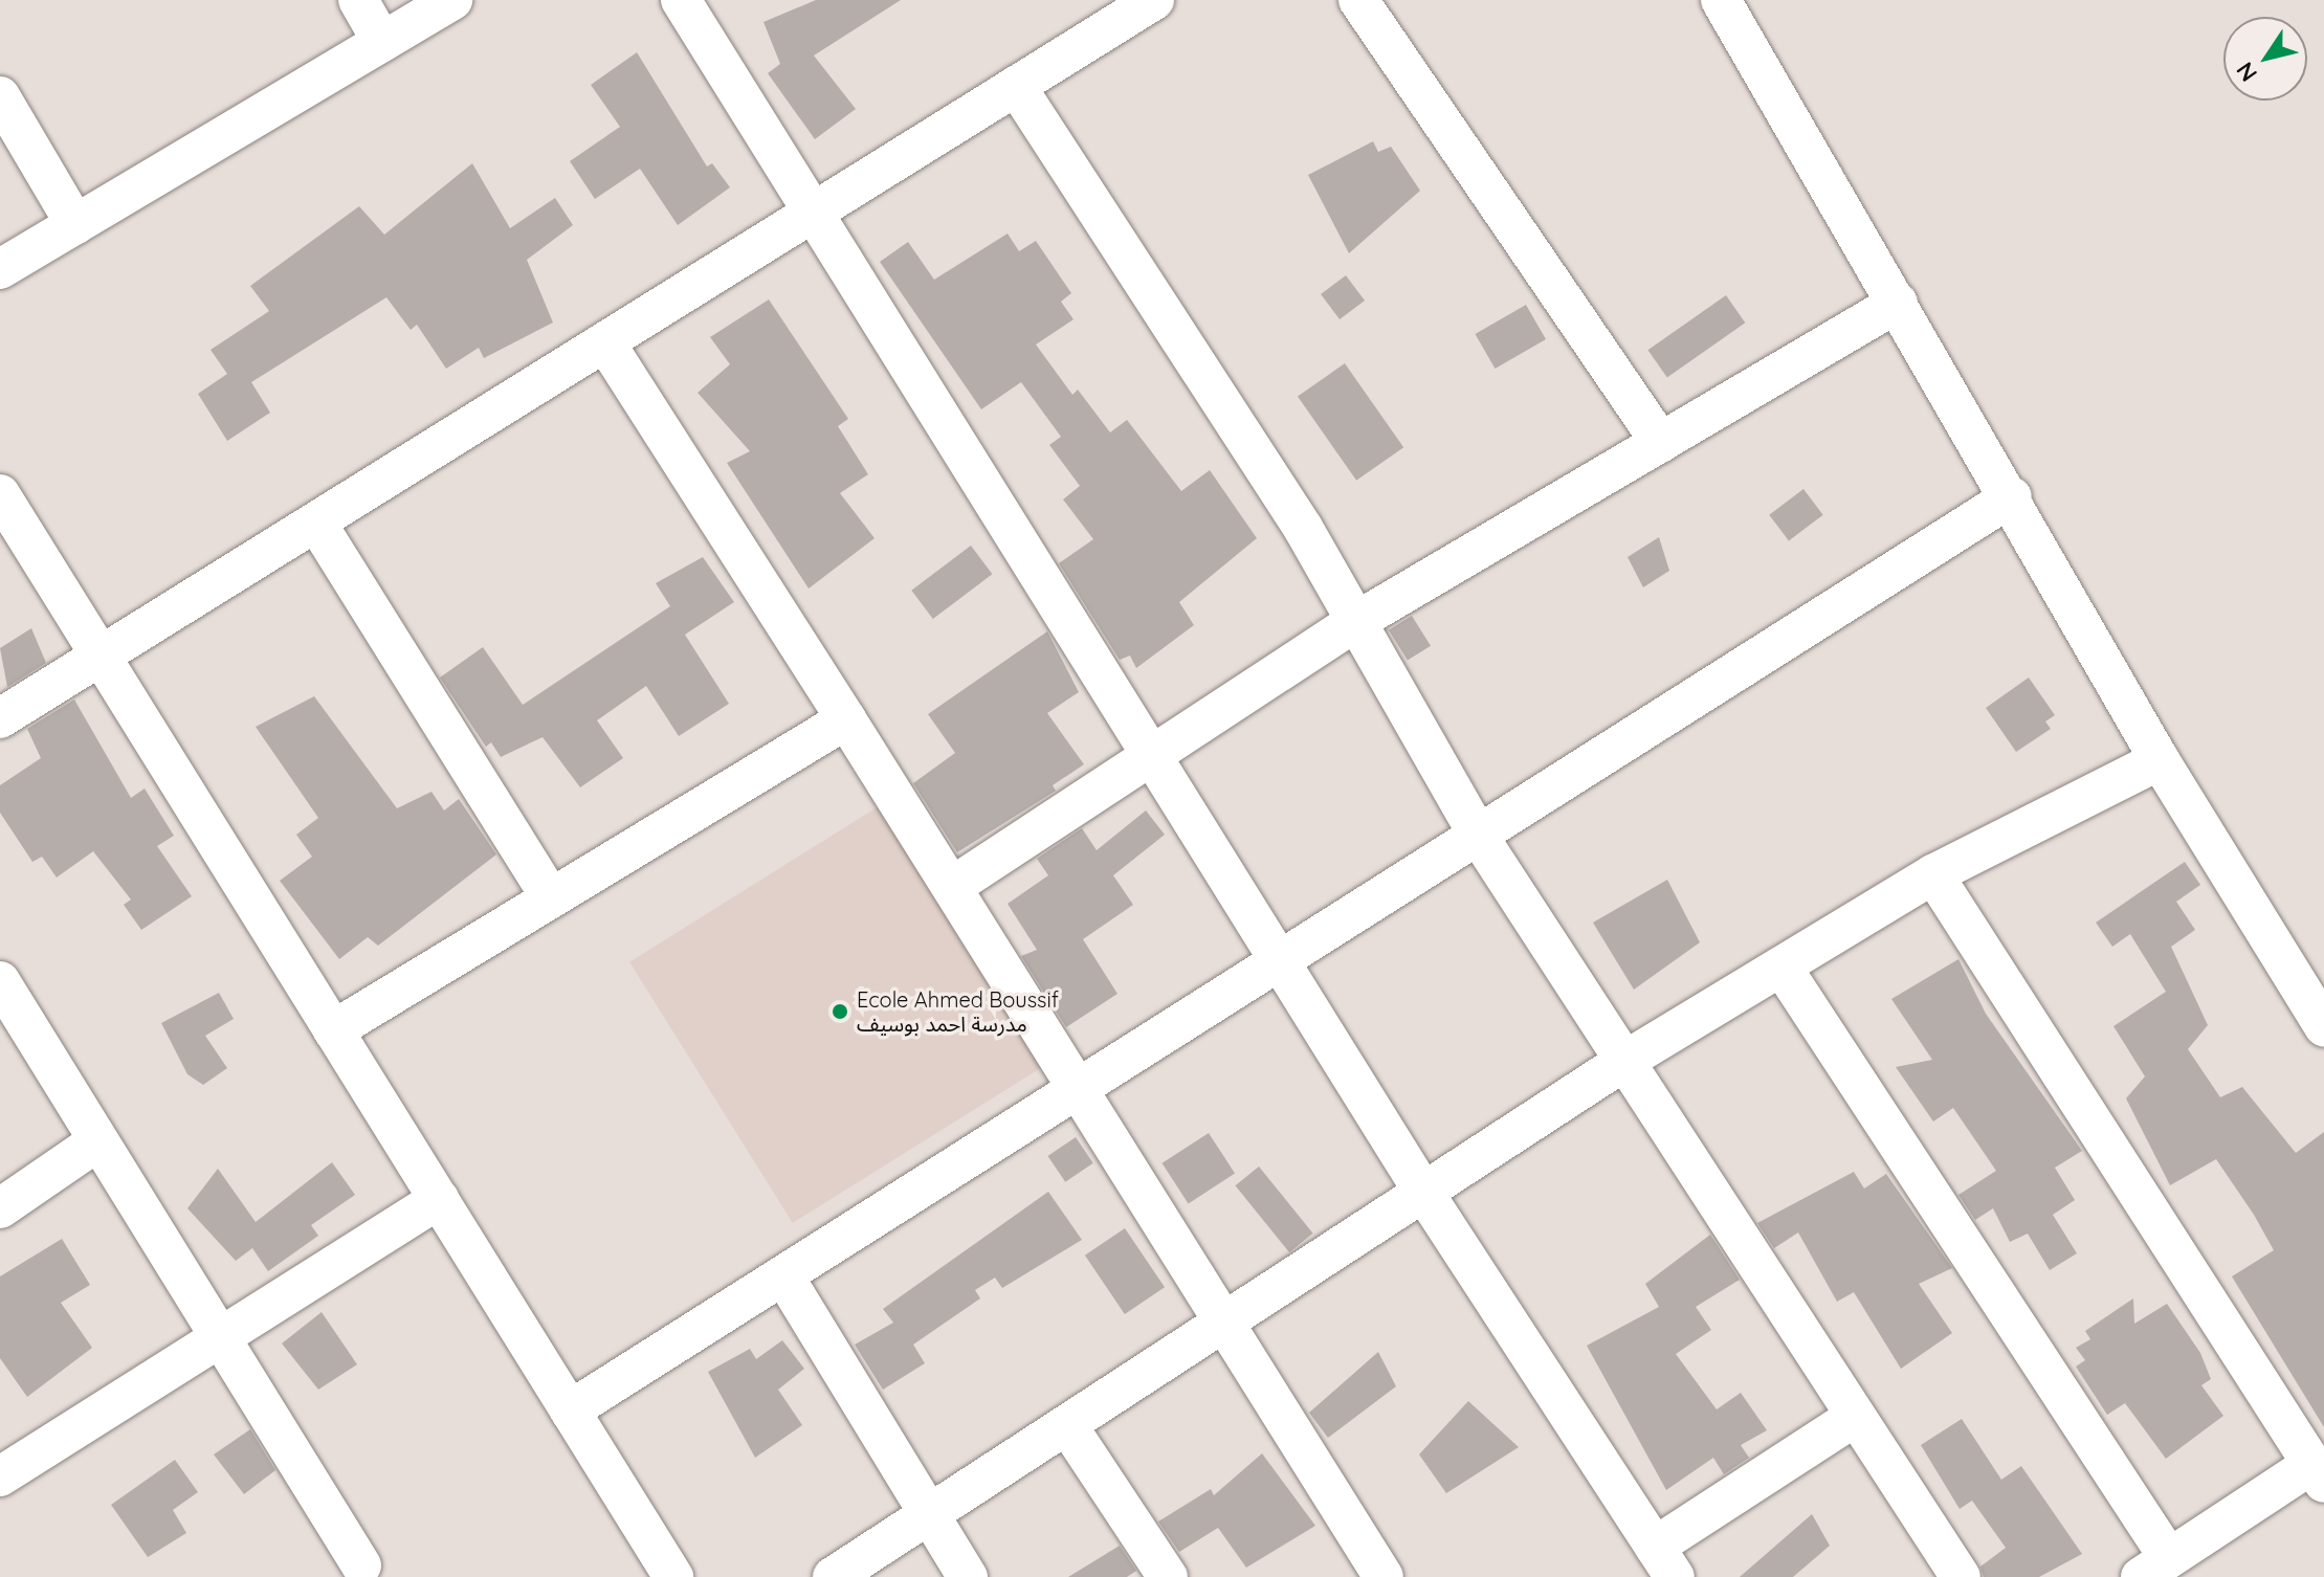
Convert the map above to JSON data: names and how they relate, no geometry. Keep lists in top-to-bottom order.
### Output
{
  "places": ["Ecole Ahmed Boussif مدرسة احمد بوسيف"],
  "north": "bottom left"
}
